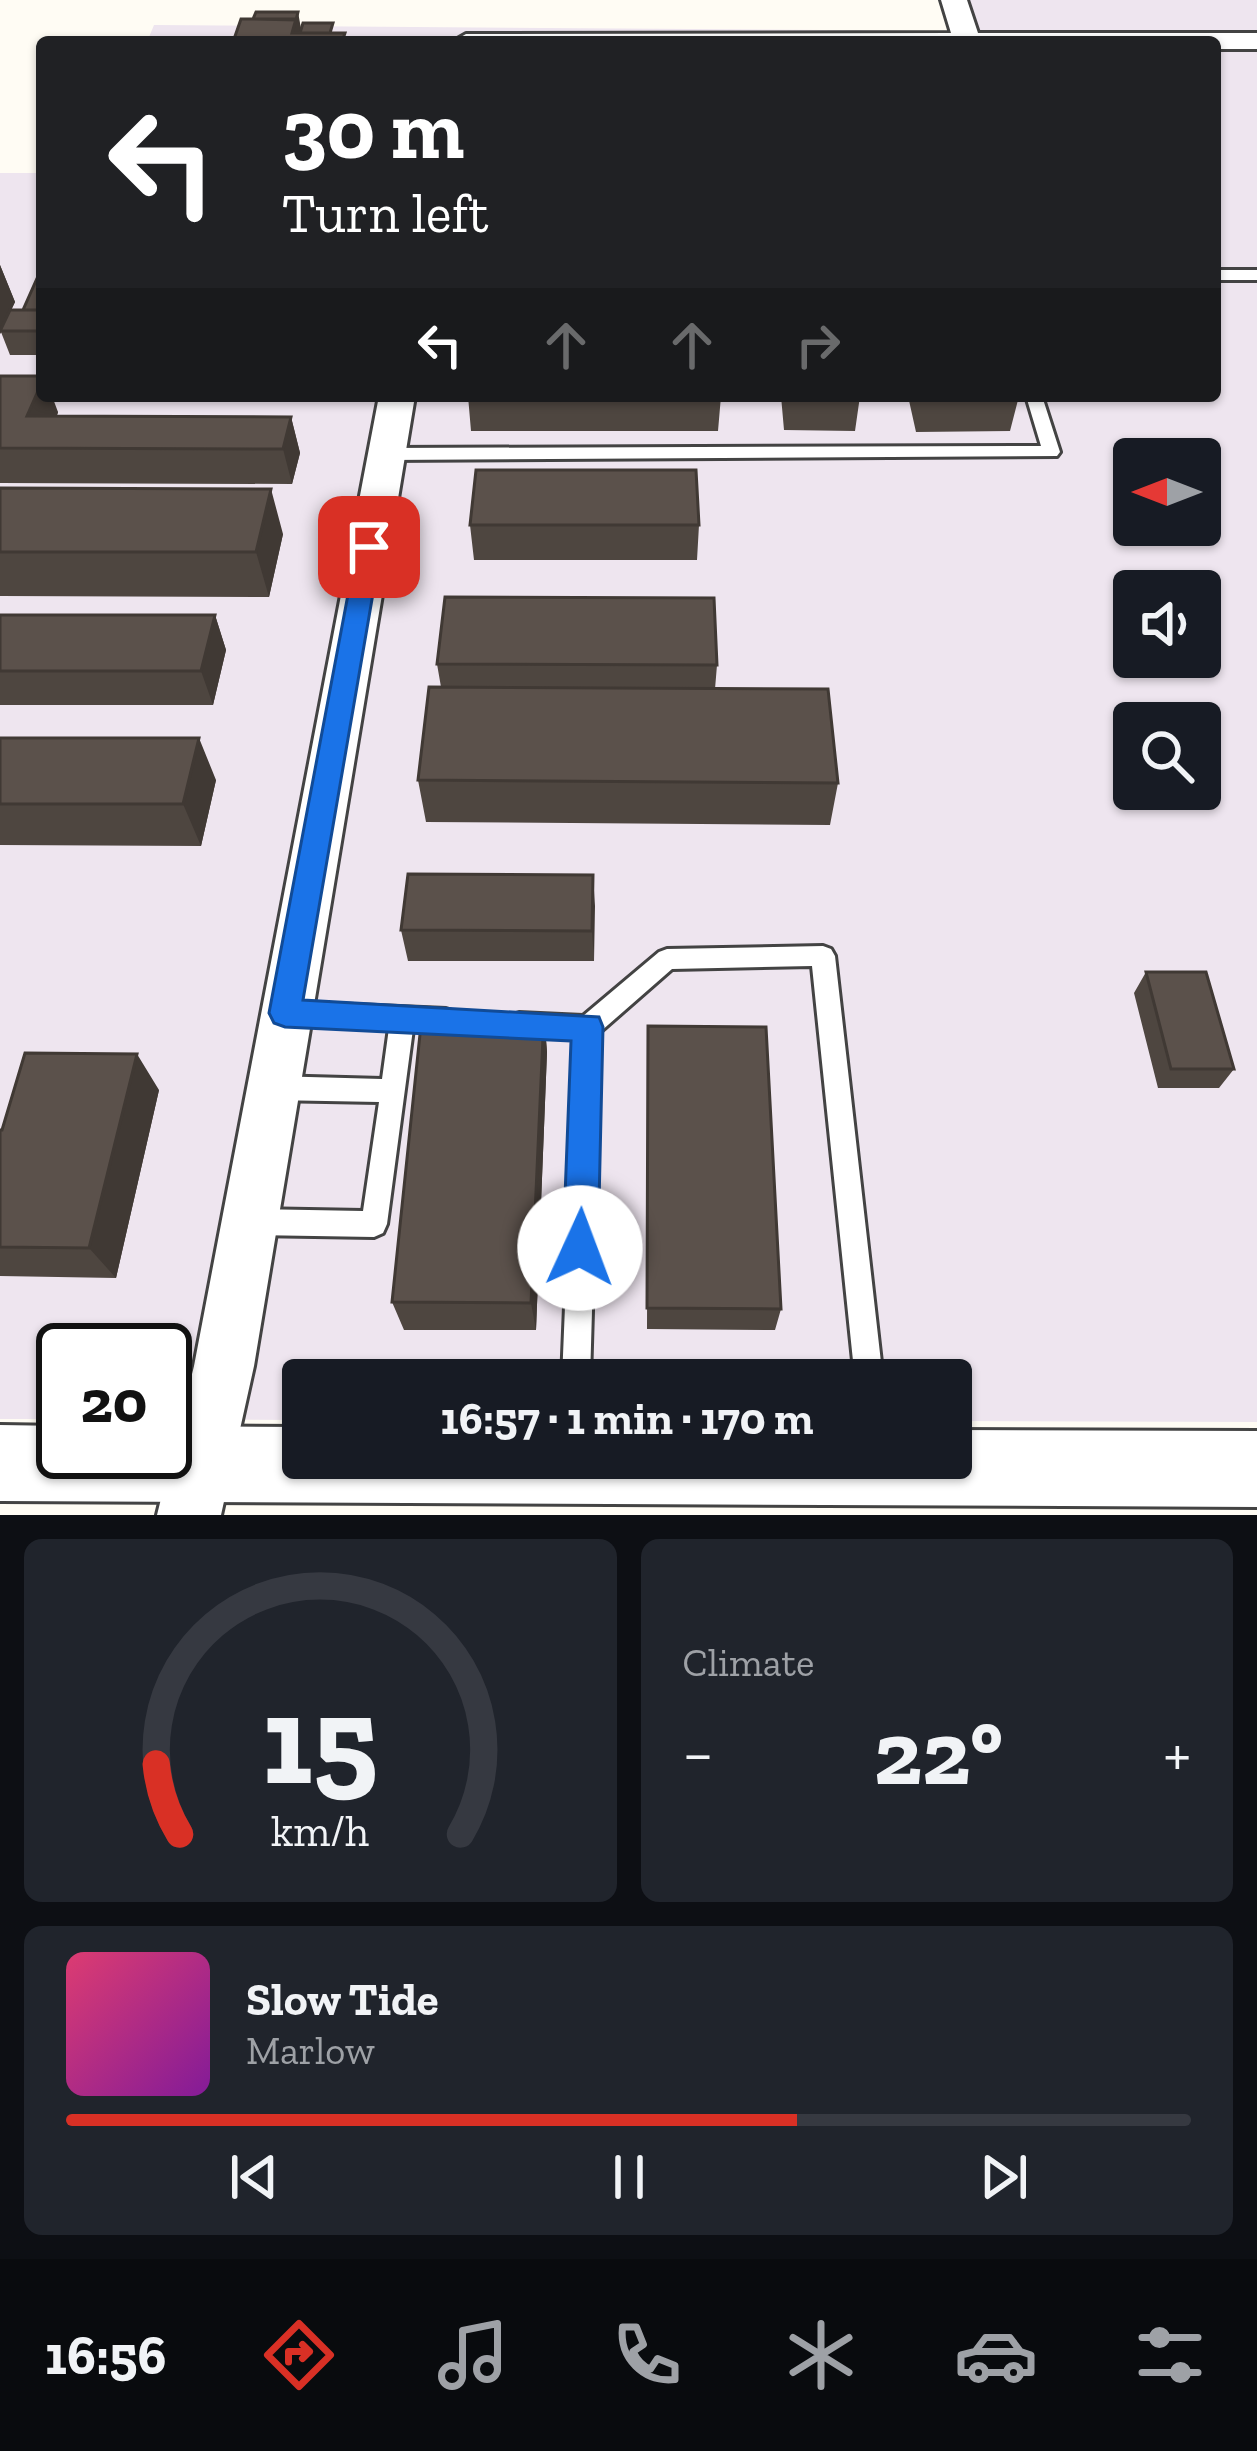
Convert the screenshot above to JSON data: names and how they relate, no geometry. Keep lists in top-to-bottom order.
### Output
{
  "north": "left",
  "page": {
    "turn": ["30 m", "Turn left"],
    "limit": "20",
    "trip": "16:57 · 1 min · 170 m",
    "tile": "Climate",
    "heat": ["−", "22°", "+"],
    "song": ["Slow Tide", "Marlow"],
    "tabs": "16:56",
    "gauge": ["15", "km/h"]
  }
}
